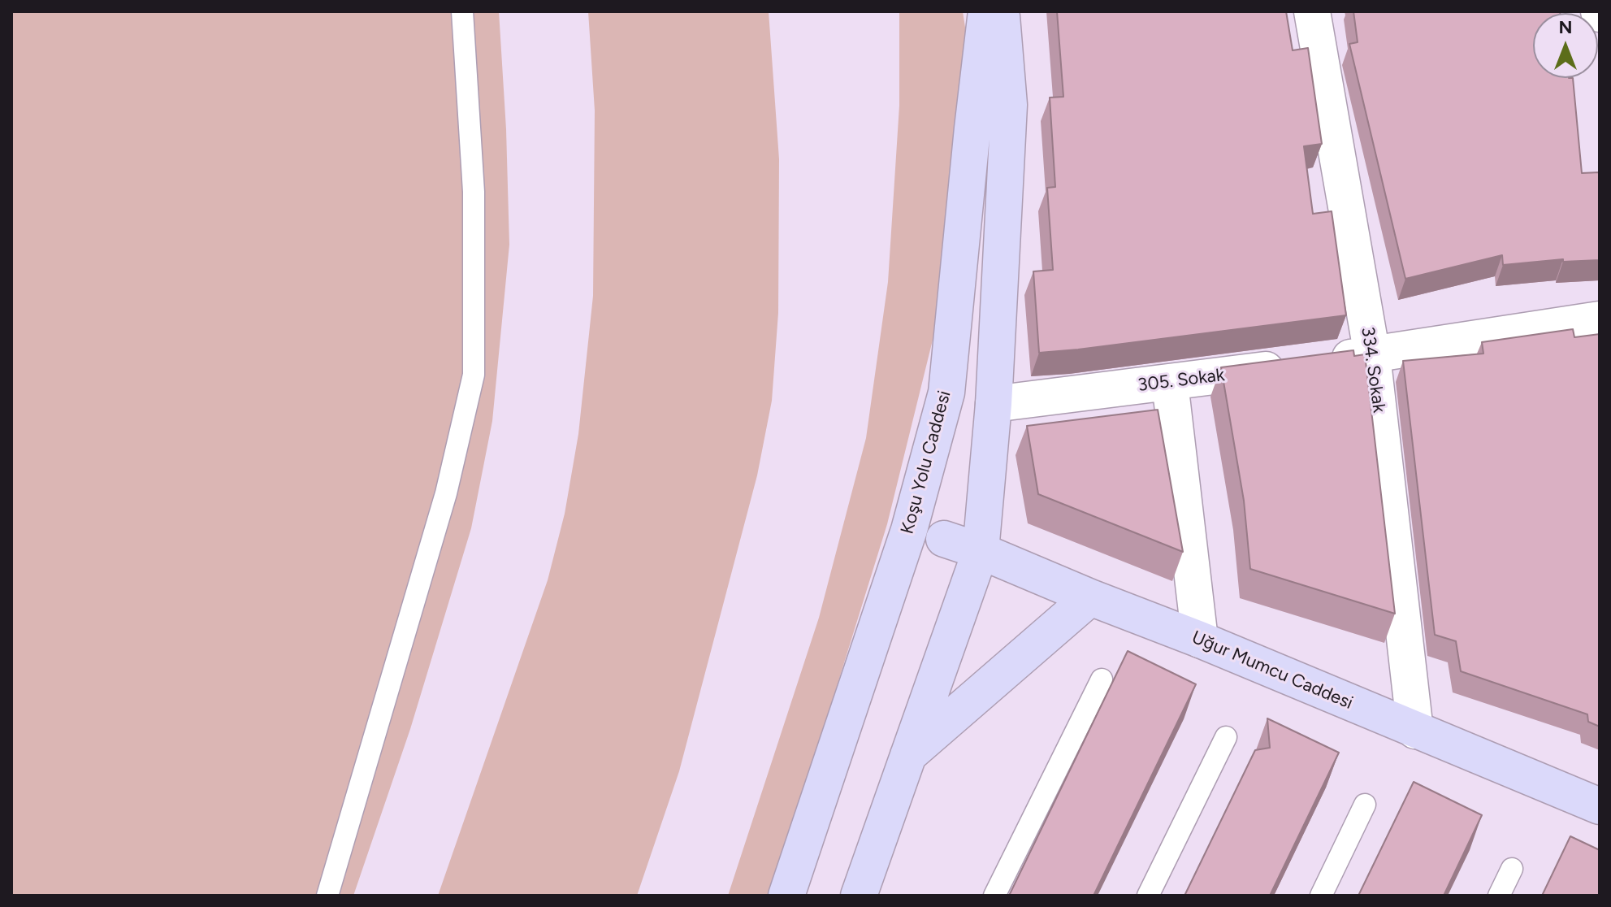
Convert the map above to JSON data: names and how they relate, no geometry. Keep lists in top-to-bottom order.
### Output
{
  "streets": {
    "main road": ["Koşu Yolu Caddesi", "Uğur Mumcu Caddesi"],
    "street": ["334. Sokak", "305. Sokak"]
  },
  "crossings": [
    ["334. Sokak", "305. Sokak"],
    ["334. Sokak", "Uğur Mumcu Caddesi"]
  ],
  "north": "top"
}
